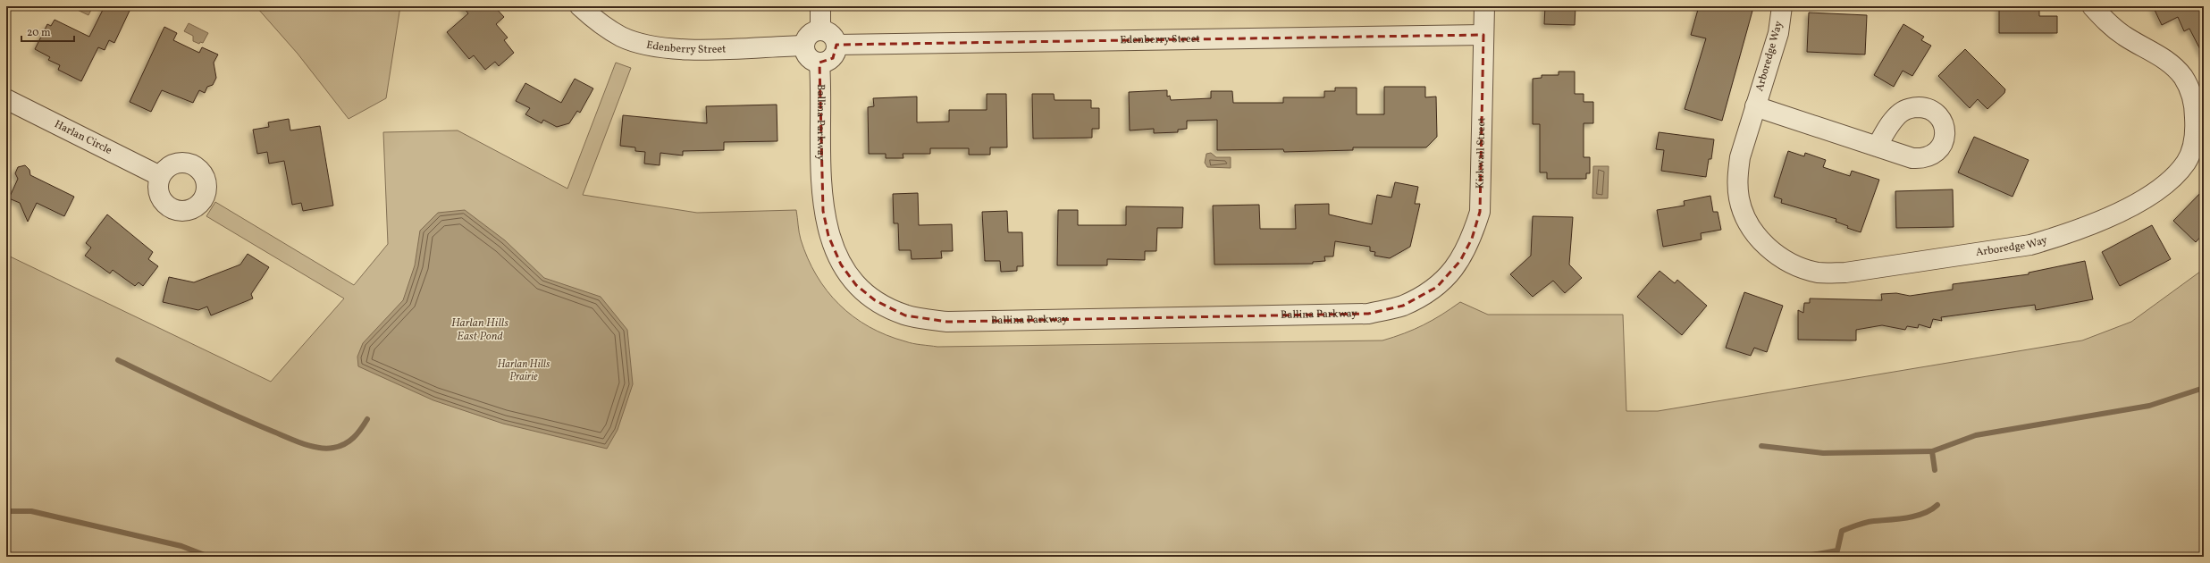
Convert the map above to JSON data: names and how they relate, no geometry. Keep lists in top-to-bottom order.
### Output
{
  "streets": {
    "street": [
      "Edenberry Street",
      "Arboredge Way",
      "Ballina Parkway",
      "Harlan Circle",
      "Kirkwall Street"
    ]
  },
  "crossings": [
    ["Edenberry Street", "Ballina Parkway"],
    ["Edenberry Street", "Kirkwall Street"],
    ["Ballina Parkway", "Kirkwall Street"]
  ],
  "water": ["Harlan Hills East Pond"],
  "parks": ["Harlan Hills Prairie"],
  "scale_bar": "20 m"
}
